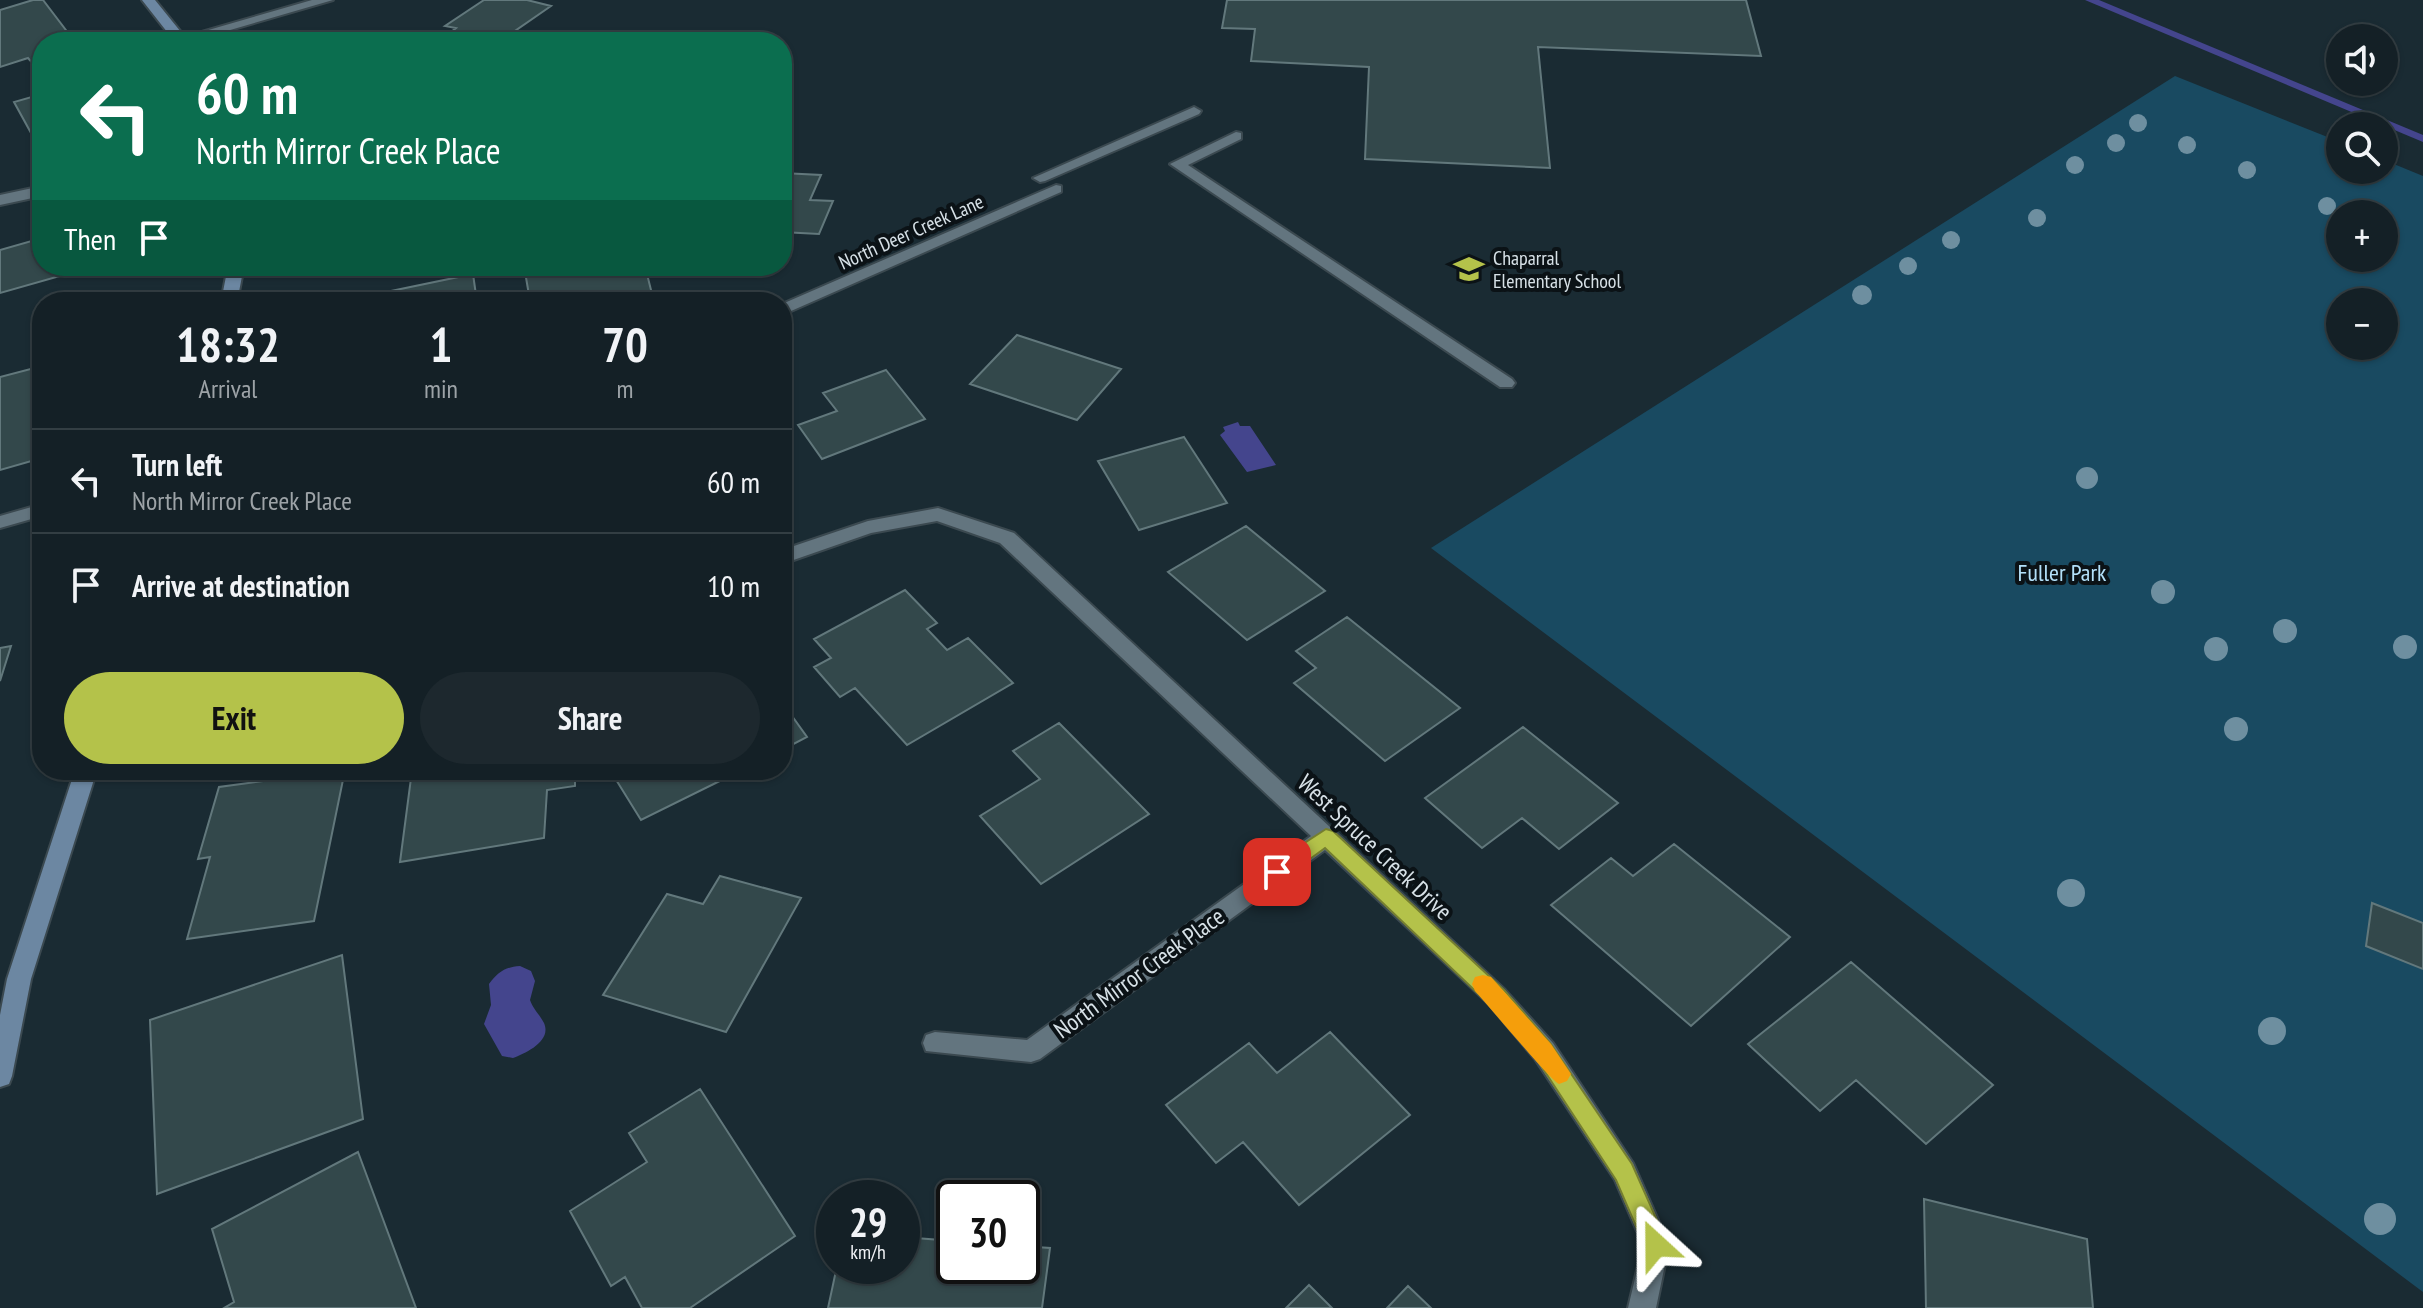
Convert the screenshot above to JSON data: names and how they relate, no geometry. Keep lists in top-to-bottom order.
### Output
{
  "streets": {
    "street": ["North Deer Creek Lane", "West Spruce Creek Drive", "North Mirror Creek Place"]
  },
  "crossings": [
    ["West Spruce Creek Drive", "North Mirror Creek Place"]
  ],
  "parks": ["Fuller Park"],
  "places": {
    "school or university": ["Chaparral Elementary School"]
  },
  "page": {
    "map_buttons": ["+", "−"],
    "turn": ["60 m", "North Mirror Creek Place"],
    "then": "Then",
    "eta": [
      "18:32",
      "Arrival",
      "1",
      "min",
      "70",
      "m"
    ],
    "list": [
      {
        "name": "Turn left",
        "note": "North Mirror Creek Place",
        "value": "60 m"
      },
      {
        "name": "Arrive at destination",
        "value": "10 m"
      }
    ],
    "buttons": ["Exit", "Share"],
    "speed": "29 km/h",
    "limit": "30"
  }
}
